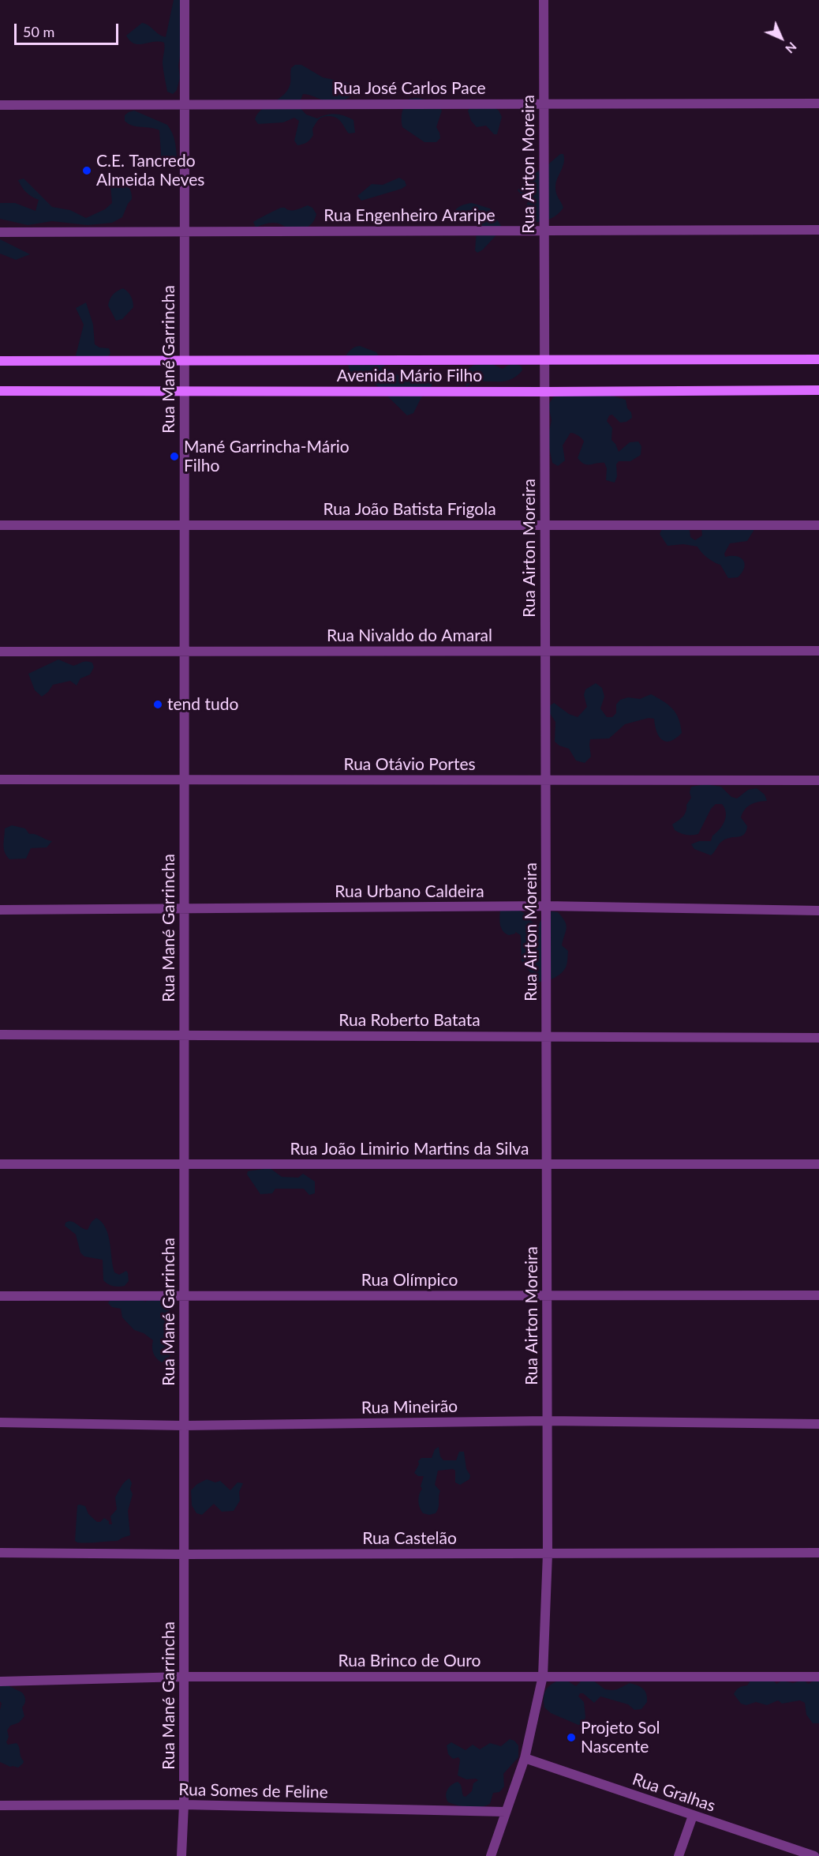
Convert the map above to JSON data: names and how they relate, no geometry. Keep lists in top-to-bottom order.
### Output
{
  "streets": {
    "main road": ["Avenida Mário Filho"],
    "street": [
      "Rua José Carlos Pace",
      "Rua Airton Moreira",
      "Rua Engenheiro Araripe",
      "Rua Mané Garrincha",
      "Rua João Batista Frigola",
      "Rua Nivaldo do Amaral",
      "Rua Otávio Portes",
      "Rua Urbano Caldeira",
      "Rua Roberto Batata",
      "Rua João Limirio Martins da Silva",
      "Rua Olímpico",
      "Rua Mineirão",
      "Rua Castelão",
      "Rua Brinco de Ouro",
      "Rua Somes de Feline",
      "Rua Gralhas"
    ]
  },
  "crossings": [
    ["Rua José Carlos Pace", "Rua Airton Moreira"],
    ["Rua José Carlos Pace", "Rua Mané Garrincha"],
    ["Rua Airton Moreira", "Rua Engenheiro Araripe"],
    ["Rua Airton Moreira", "Avenida Mário Filho"],
    ["Rua Airton Moreira", "Rua João Batista Frigola"],
    ["Rua Airton Moreira", "Rua Nivaldo do Amaral"],
    ["Rua Airton Moreira", "Rua Otávio Portes"],
    ["Rua Airton Moreira", "Rua Urbano Caldeira"],
    ["Rua Airton Moreira", "Rua Roberto Batata"],
    ["Rua Airton Moreira", "Rua João Limirio Martins da Silva"],
    ["Rua Airton Moreira", "Rua Olímpico"],
    ["Rua Airton Moreira", "Rua Mineirão"],
    ["Rua Airton Moreira", "Rua Castelão"],
    ["Rua Airton Moreira", "Rua Brinco de Ouro"],
    ["Rua Airton Moreira", "Rua Somes de Feline"],
    ["Rua Airton Moreira", "Rua Gralhas"],
    ["Rua Engenheiro Araripe", "Rua Mané Garrincha"],
    ["Rua Mané Garrincha", "Avenida Mário Filho"],
    ["Rua Mané Garrincha", "Rua João Batista Frigola"],
    ["Rua Mané Garrincha", "Rua Nivaldo do Amaral"],
    ["Rua Mané Garrincha", "Rua Otávio Portes"],
    ["Rua Mané Garrincha", "Rua Urbano Caldeira"],
    ["Rua Mané Garrincha", "Rua Roberto Batata"],
    ["Rua Mané Garrincha", "Rua João Limirio Martins da Silva"],
    ["Rua Mané Garrincha", "Rua Olímpico"],
    ["Rua Mané Garrincha", "Rua Mineirão"],
    ["Rua Mané Garrincha", "Rua Castelão"],
    ["Rua Mané Garrincha", "Rua Brinco de Ouro"],
    ["Rua Mané Garrincha", "Rua Somes de Feline"]
  ],
  "places": [
    "C.E. Tancredo Almeida Neves",
    "Mané Garrincha-Mário Filho",
    "tend tudo",
    "Projeto Sol Nascente"
  ],
  "scale_bar": "50 m",
  "north": "bottom right"
}
